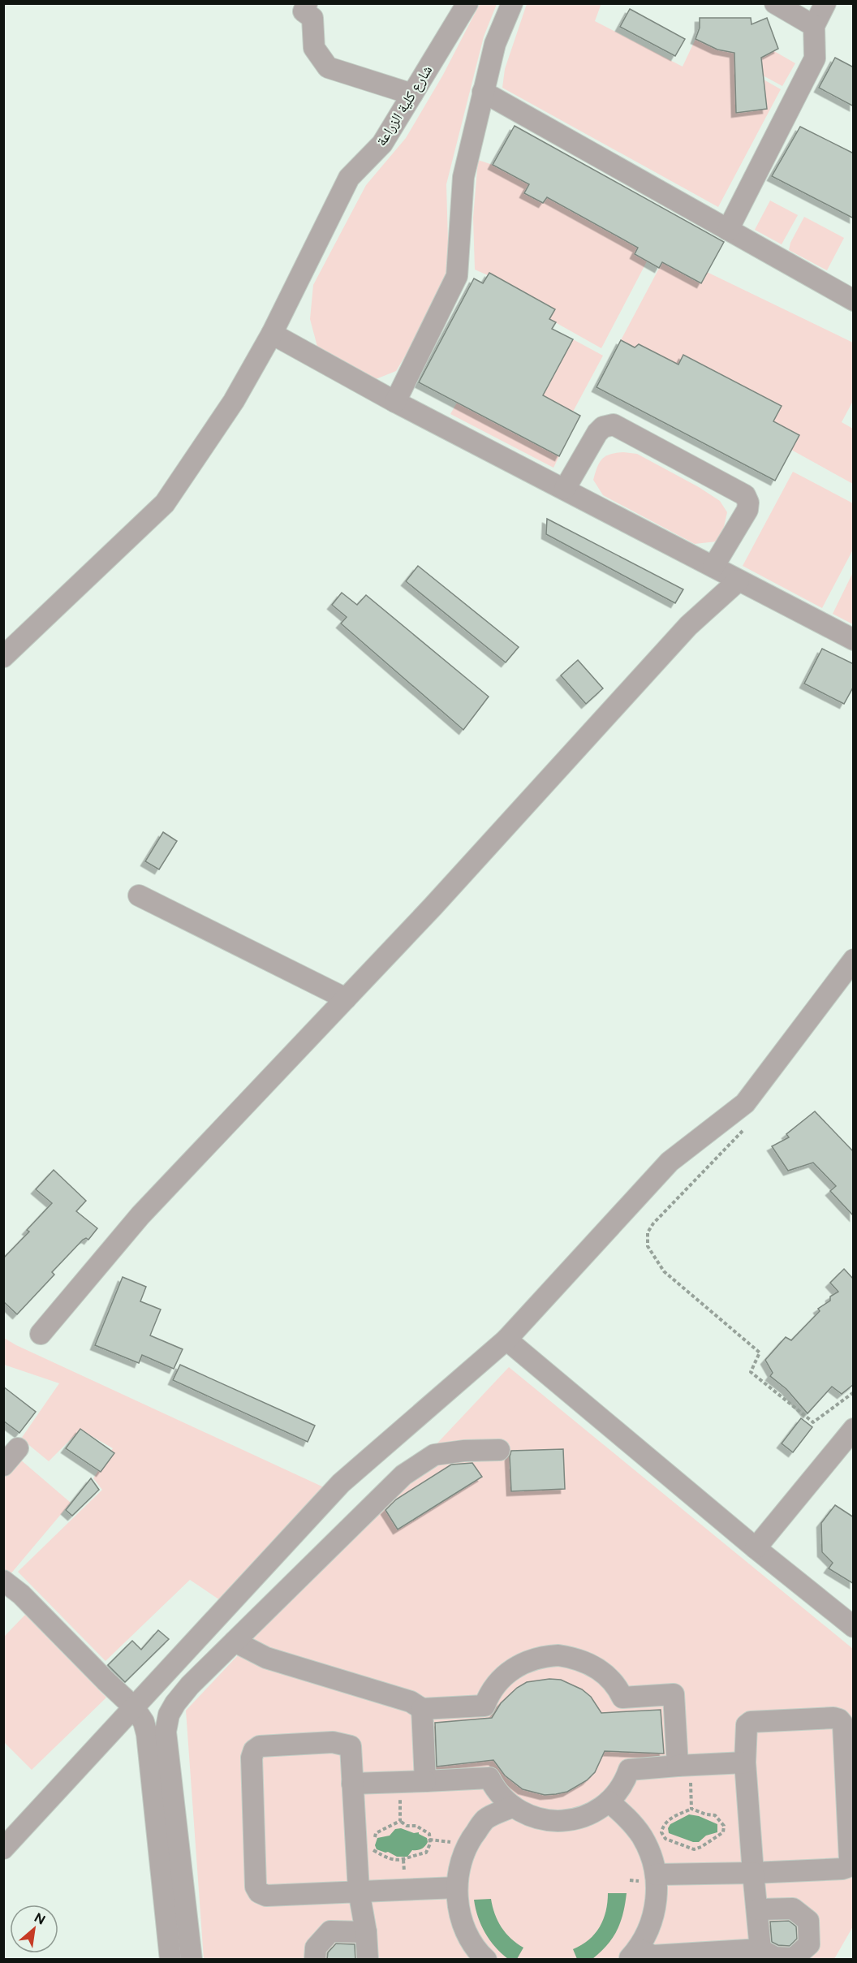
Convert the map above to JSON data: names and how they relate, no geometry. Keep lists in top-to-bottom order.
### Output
{
  "streets": {
    "street": ["شارع كلية الزراعة"]
  },
  "north": "top right"
}
